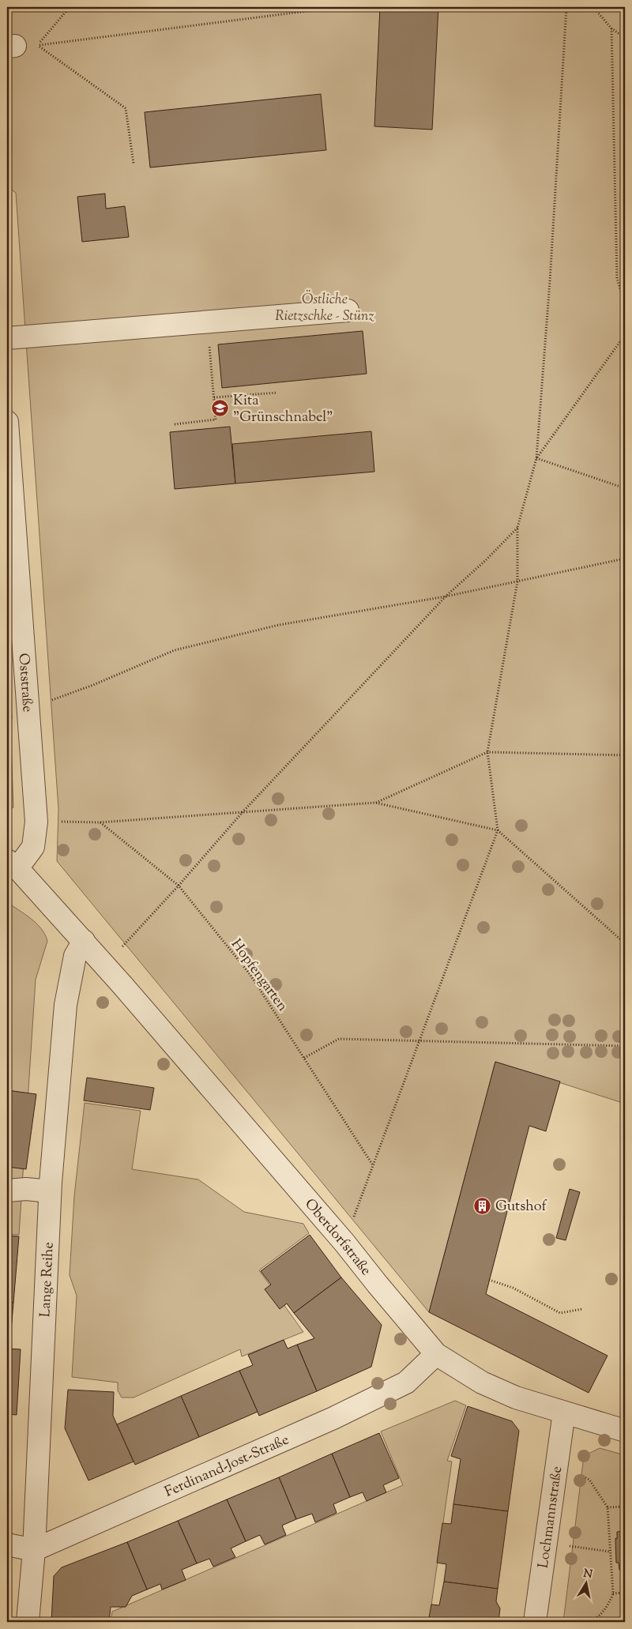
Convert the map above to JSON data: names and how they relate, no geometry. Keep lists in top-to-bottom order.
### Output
{
  "streets": {
    "street": [
      "Oststraße",
      "Oberdorfstraße",
      "Lange Reihe",
      "Ferdinand-Jost-Straße",
      "Lochmannstraße"
    ],
    "path": ["Hopfengarten"]
  },
  "crossings": [
    ["Oststraße", "Oberdorfstraße"],
    ["Oberdorfstraße", "Lange Reihe"],
    ["Oberdorfstraße", "Ferdinand-Jost-Straße"],
    ["Oberdorfstraße", "Lochmannstraße"],
    ["Lange Reihe", "Ferdinand-Jost-Straße"]
  ],
  "parks": ["Östliche Rietzschke - Stünz"],
  "places": {
    "school or university": ["Kita \"Grünschnabel\""],
    "building": ["Gutshof"]
  },
  "north": "top"
}
